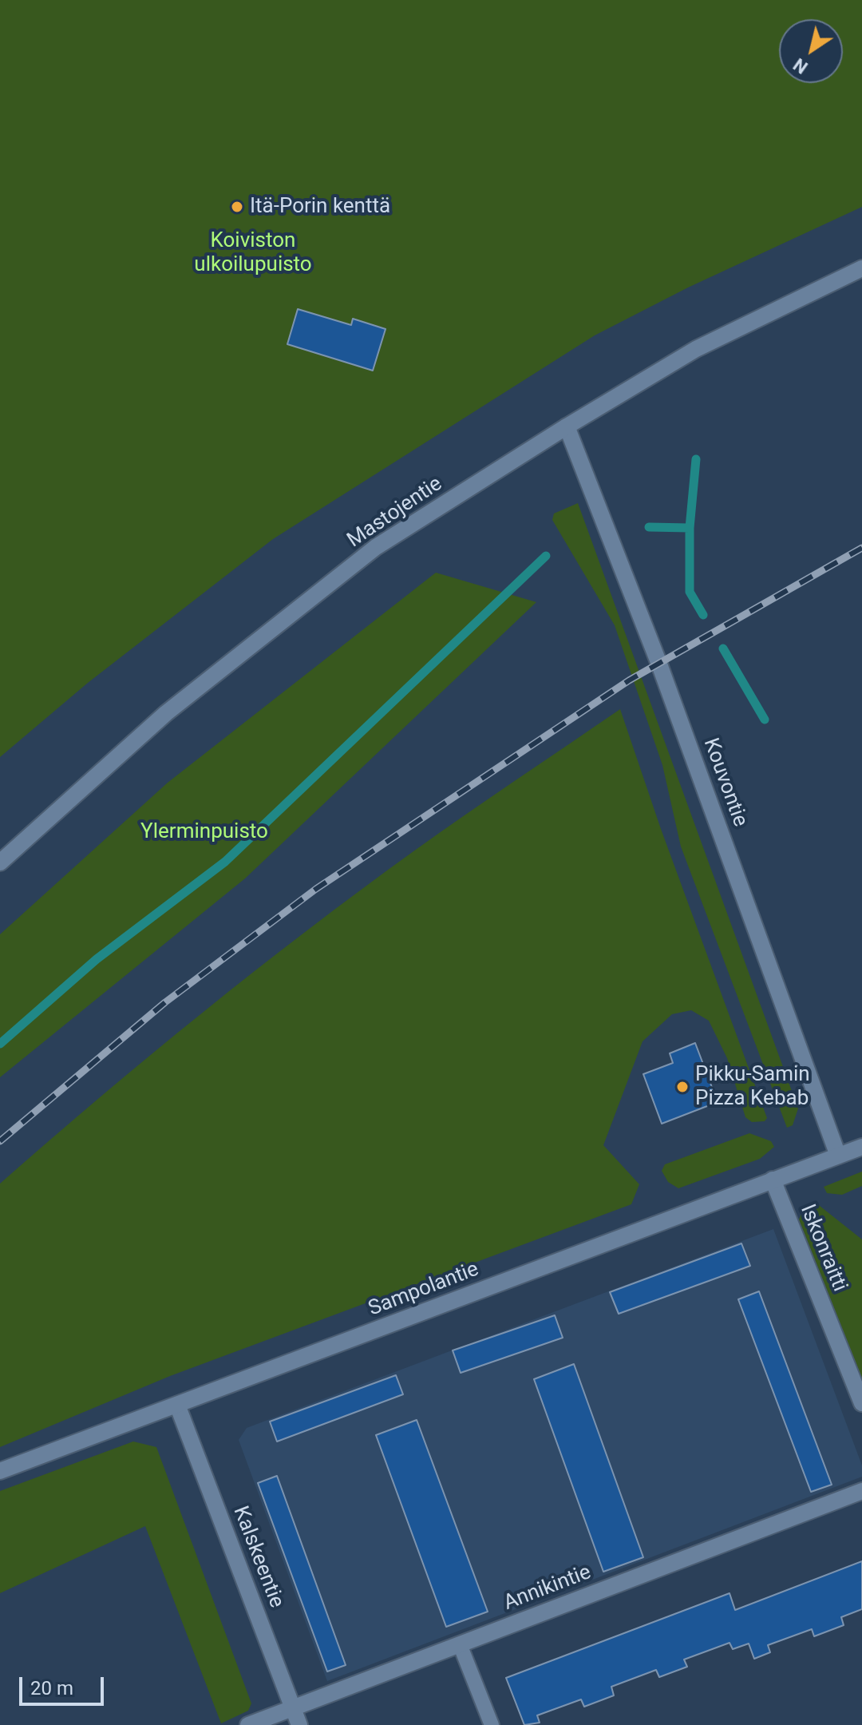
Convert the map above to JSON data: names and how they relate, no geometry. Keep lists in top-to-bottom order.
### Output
{
  "streets": {
    "street": [
      "Mastojentie",
      "Kouvontie",
      "Iskonraitti",
      "Sampolantie",
      "Kalskeentie",
      "Annikintie"
    ]
  },
  "crossings": [
    ["Mastojentie", "Kouvontie"],
    ["Kouvontie", "Sampolantie"],
    ["Iskonraitti", "Sampolantie"],
    ["Sampolantie", "Kalskeentie"],
    ["Kalskeentie", "Annikintie"]
  ],
  "parks": ["Koiviston ulkoilupuisto", "Ylerminpuisto"],
  "places": ["Itä-Porin kenttä", "Pikku-Samin Pizza Kebab"],
  "scale_bar": "20 m",
  "north": "bottom left"
}
